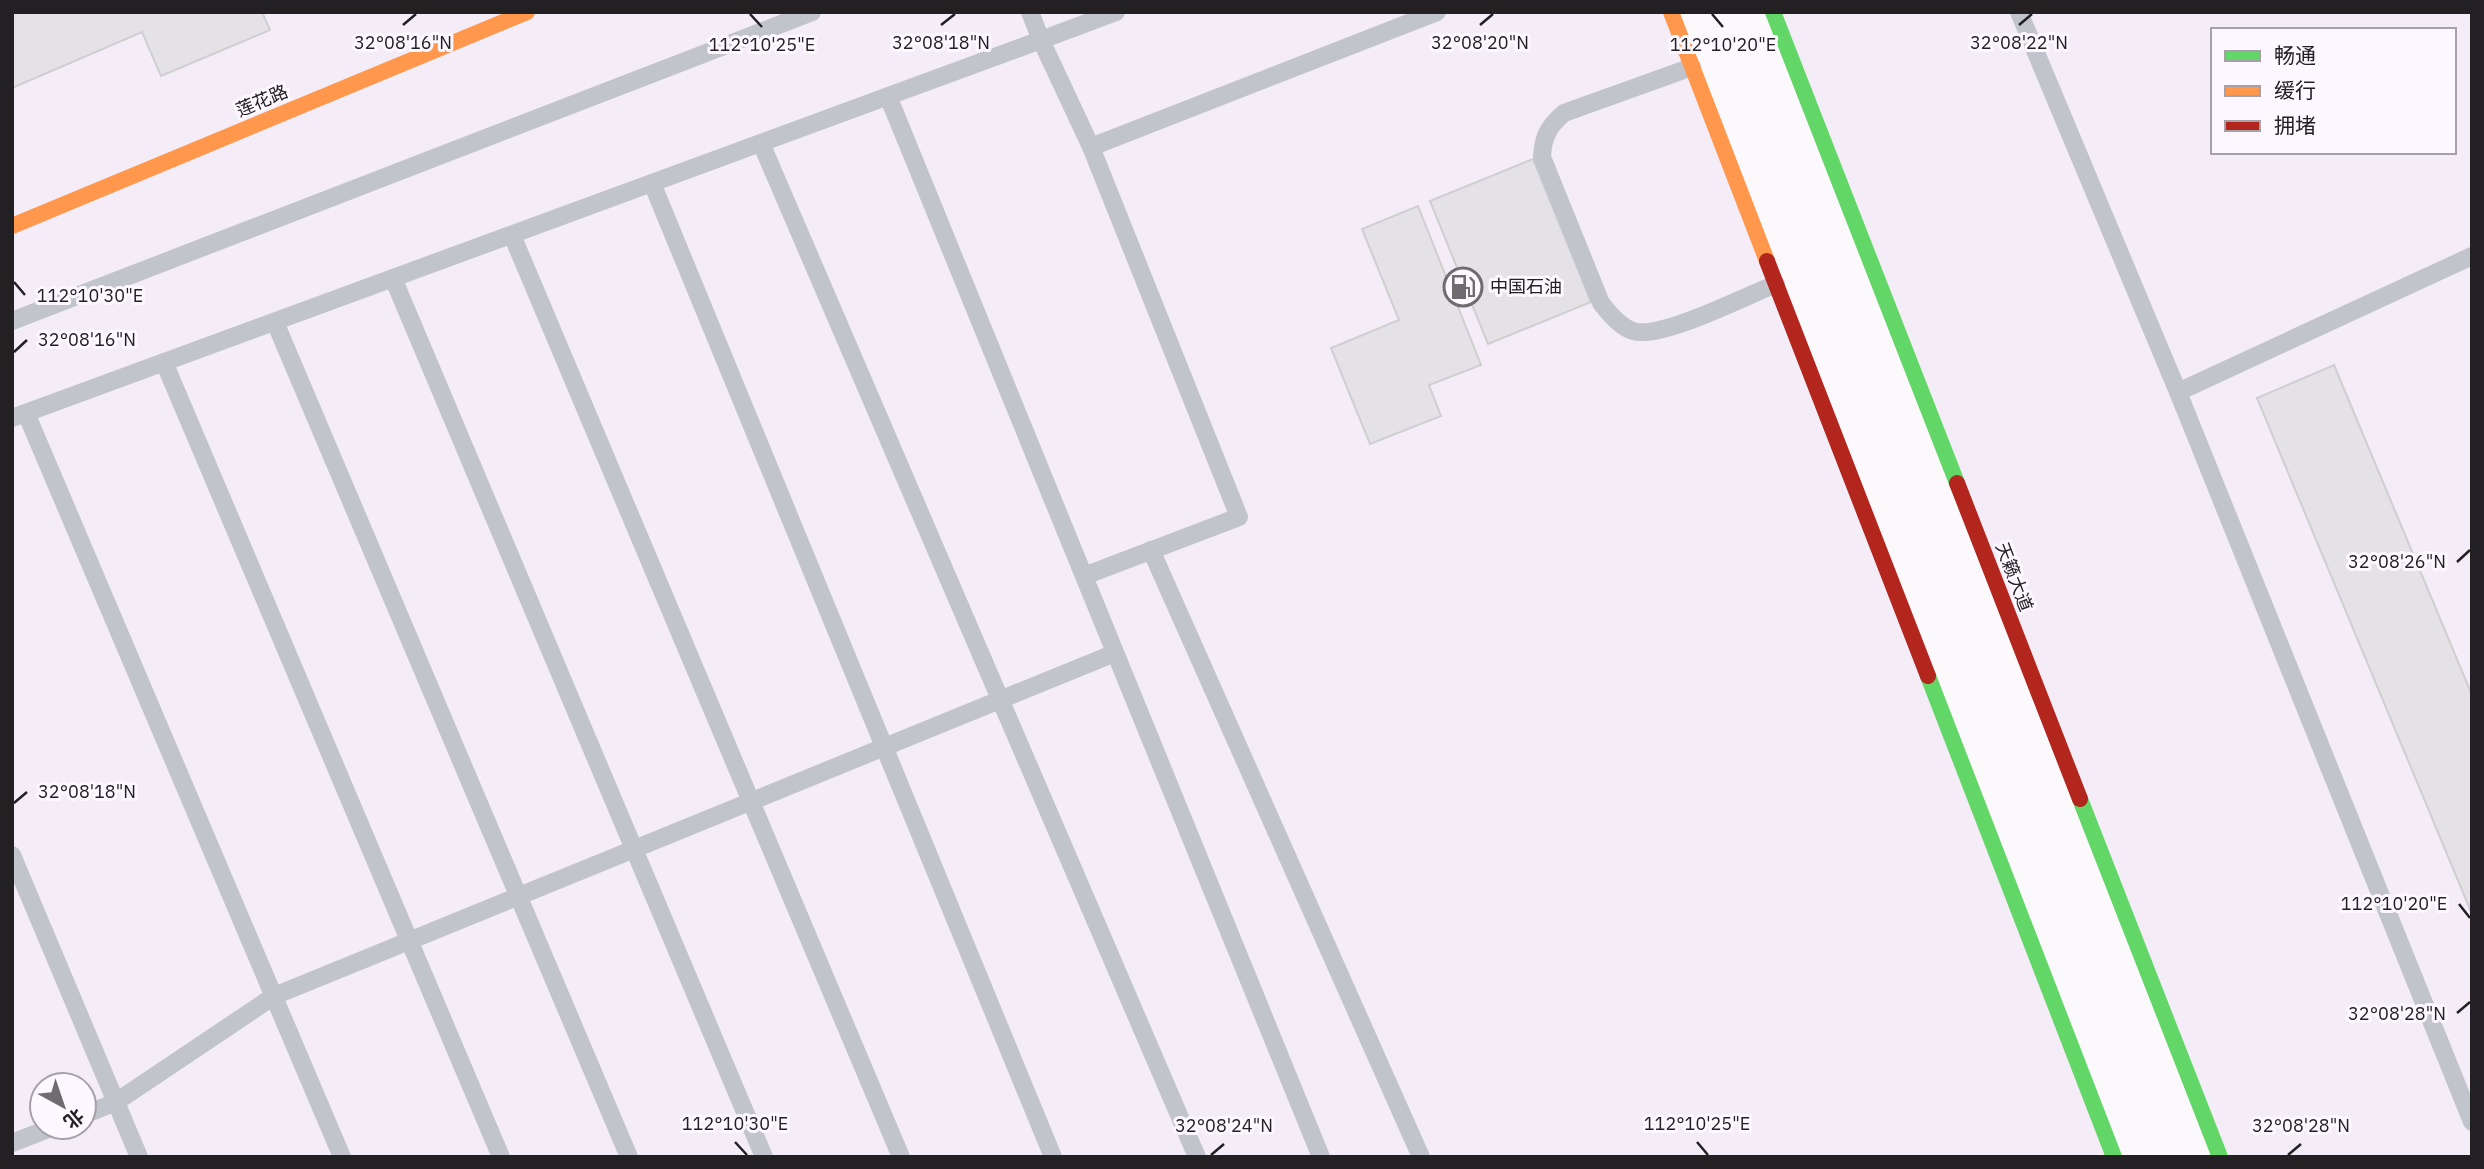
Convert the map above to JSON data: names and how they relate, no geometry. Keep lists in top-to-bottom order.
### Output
{
  "streets": {
    "main road": ["莲花路", "天籁大道"]
  },
  "places": {
    "fuel station": ["中国石油"]
  },
  "legend": ["畅通", "缓行", "拥堵"],
  "north": "bottom right",
  "coordinates": [
    "32°08'16\"N",
    "32°08'18\"N",
    "32°08'20\"N",
    "32°08'22\"N",
    "112°10'25\"E",
    "112°10'20\"E",
    "112°10'30\"E",
    "32°08'26\"N",
    "32°08'28\"N",
    "32°08'24\"N"
  ]
}
